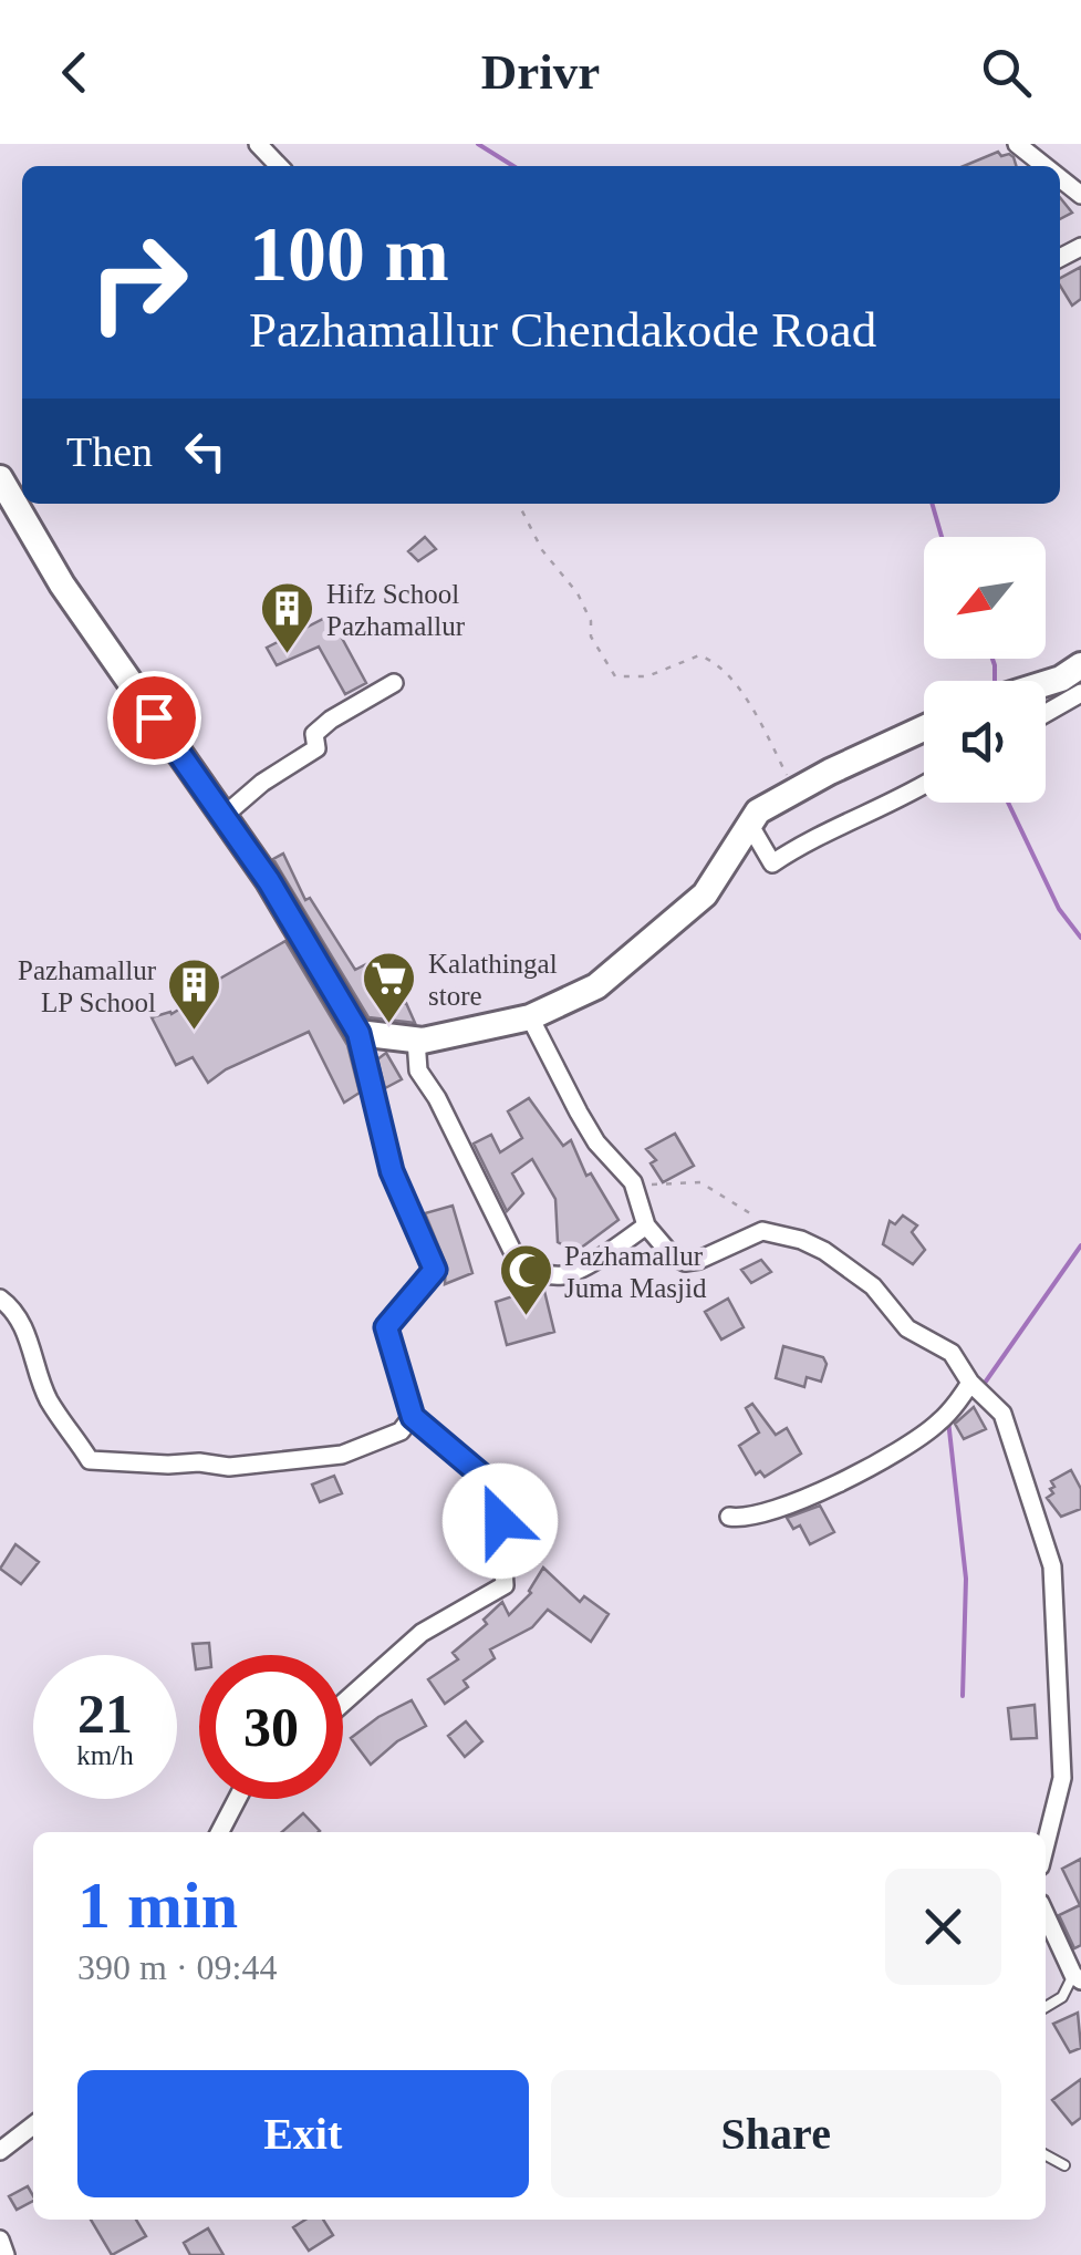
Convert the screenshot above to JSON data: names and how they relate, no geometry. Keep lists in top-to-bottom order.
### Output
{
  "places": {
    "building": ["Hifz School Pazhamallur", "Pazhamallur LP School"],
    "supermarket": ["Kalathingal store"],
    "mosque": ["Pazhamallur Juma Masjid"]
  },
  "north": "bottom left",
  "page": {
    "header": "Drivr",
    "turn": ["100 m", "Pazhamallur Chendakode Road"],
    "then": "Then",
    "speed": "21 km/h",
    "limit": "30",
    "heading": ["1 min", "390 m · 09:44"],
    "buttons": ["Exit", "Share"]
  }
}
